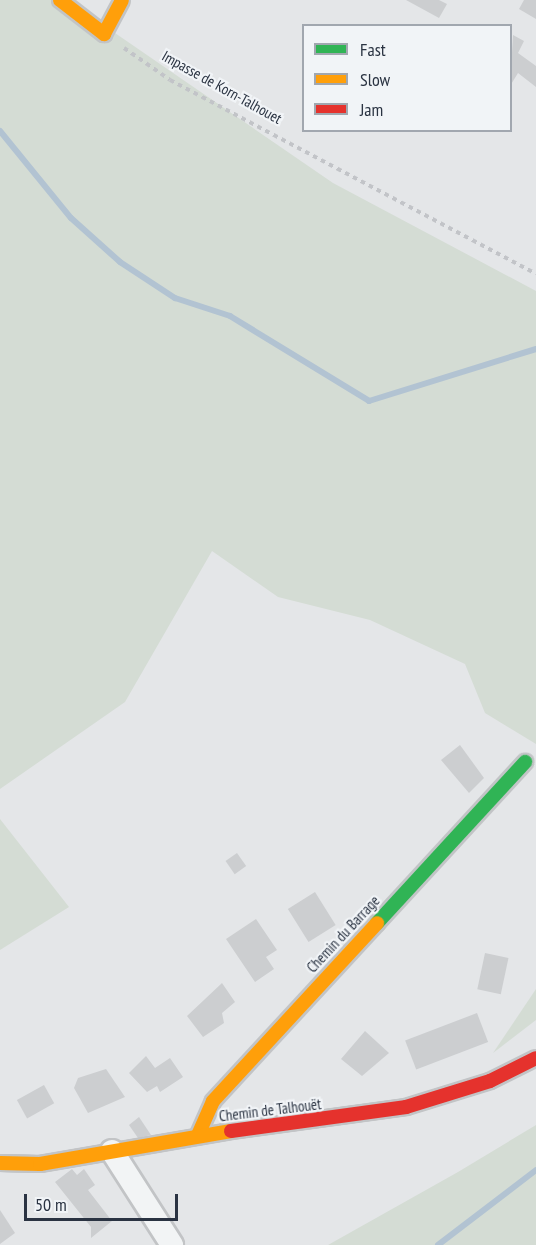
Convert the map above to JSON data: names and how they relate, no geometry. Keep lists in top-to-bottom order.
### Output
{
  "streets": {
    "street": ["Chemin du Barrage", "Chemin de Talhouët"],
    "path": ["Impasse de Korn-Talhouet"]
  },
  "crossings": [
    ["Chemin du Barrage", "Chemin de Talhouët"]
  ],
  "legend": ["Fast", "Slow", "Jam"],
  "scale_bar": "50 m"
}
